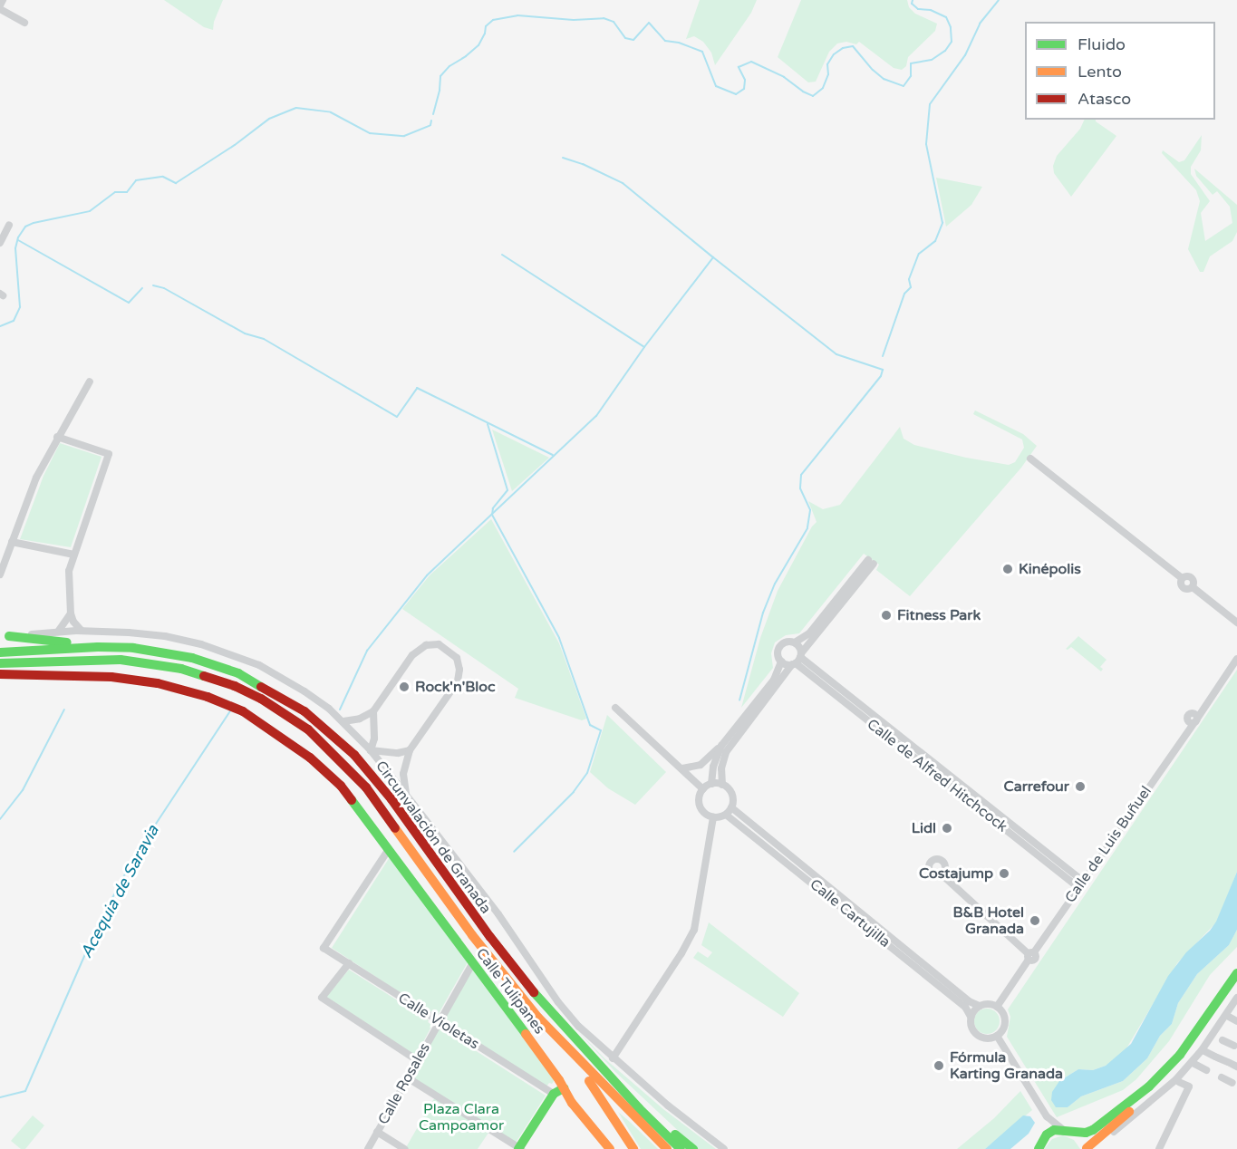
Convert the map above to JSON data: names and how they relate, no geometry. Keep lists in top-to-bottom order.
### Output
{
  "streets": {
    "main road": ["Circunvalación de Granada", "Calle Tulipanes"],
    "street": [
      "Calle de Alfred Hitchcock",
      "Calle de Luis Buñuel",
      "Calle Cartujilla",
      "Calle Violetas",
      "Calle Rosales"
    ]
  },
  "crossings": [
    ["Calle de Alfred Hitchcock", "Calle de Luis Buñuel"],
    ["Calle de Luis Buñuel", "Calle Cartujilla"],
    ["Calle Tulipanes", "Calle Violetas"],
    ["Calle Tulipanes", "Calle Rosales"],
    ["Calle Violetas", "Calle Rosales"]
  ],
  "water": ["Acequia de Saravia"],
  "parks": ["Plaza Clara Campoamor"],
  "places": [
    "Kinépolis",
    "Fitness Park",
    "Rock'n'Bloc",
    "Carrefour",
    "Lidl",
    "Costajump",
    "B&B Hotel Granada",
    "Fórmula Karting Granada"
  ],
  "legend": ["Fluido", "Lento", "Atasco"]
}
